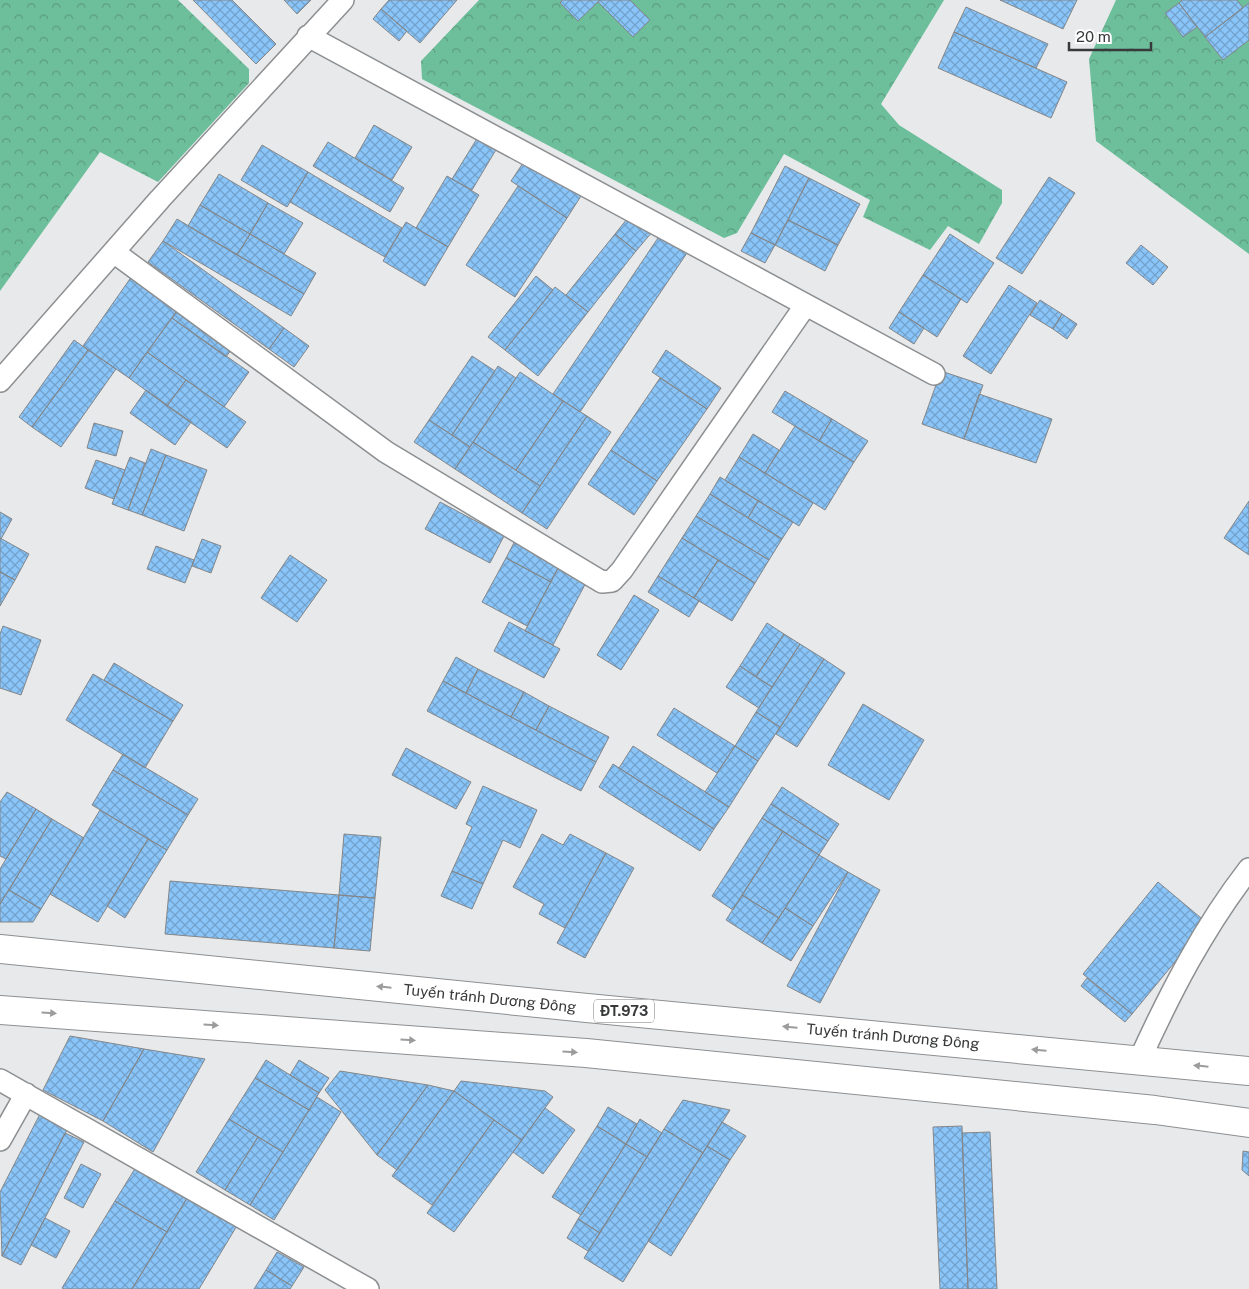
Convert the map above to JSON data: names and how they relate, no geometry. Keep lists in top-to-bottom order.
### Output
{
  "streets": {
    "main road": ["Tuyến tránh Dương Đông", "ĐT.973"]
  },
  "scale_bar": "20 m"
}
